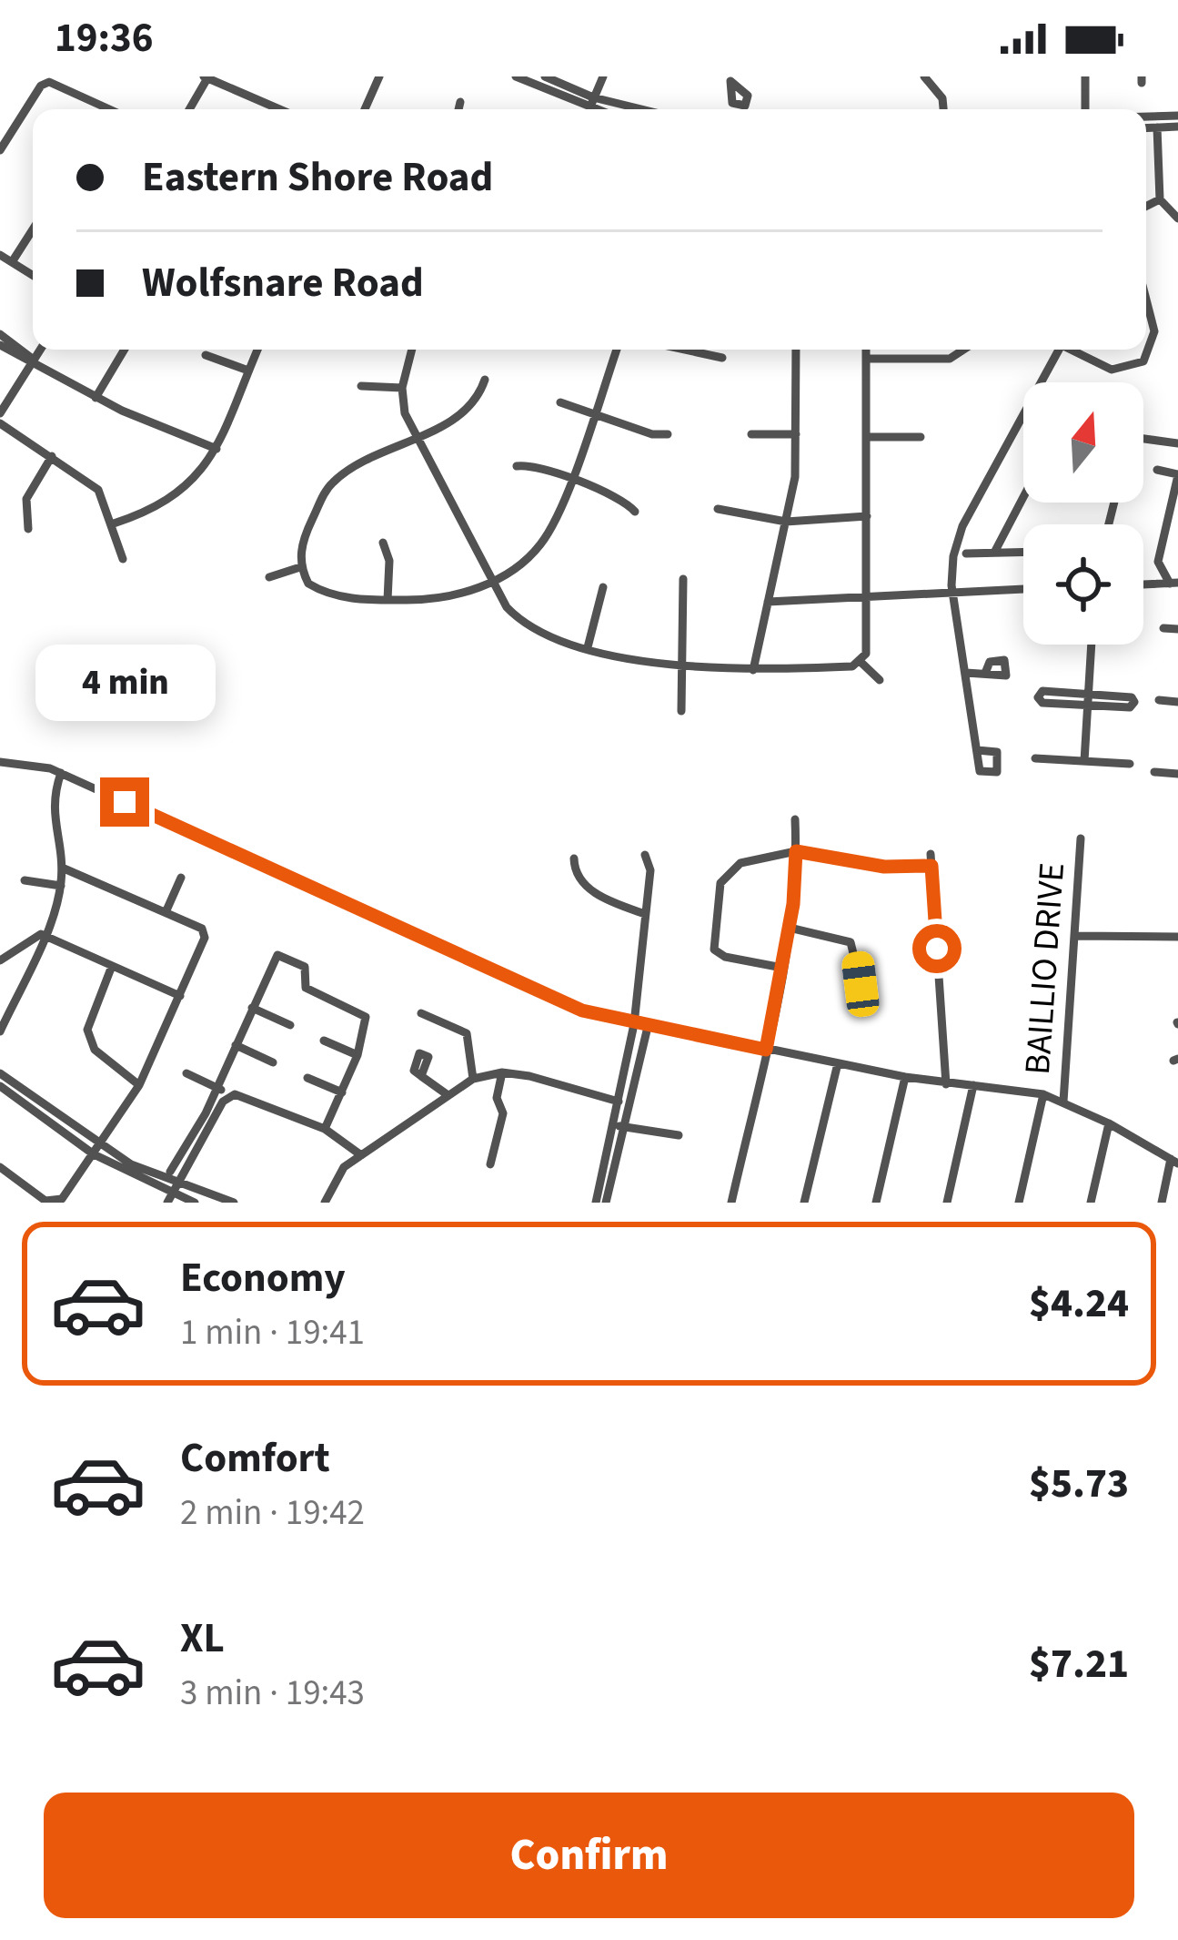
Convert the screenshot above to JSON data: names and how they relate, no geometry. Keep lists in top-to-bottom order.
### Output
{
  "streets": {
    "street": ["BAILLIO DRIVE"]
  },
  "north": "top",
  "page": {
    "status": "19:36",
    "banner": ["Eastern Shore Road", "Wolfsnare Road"],
    "bubble": "4 min",
    "list": [
      {
        "name": "Economy",
        "note": "1 min · 19:41",
        "value": "$4.24"
      },
      {
        "name": "Comfort",
        "note": "2 min · 19:42",
        "value": "$5.73"
      },
      {
        "name": "XL",
        "note": "3 min · 19:43",
        "value": "$7.21"
      }
    ],
    "buttons": "Confirm"
  }
}
